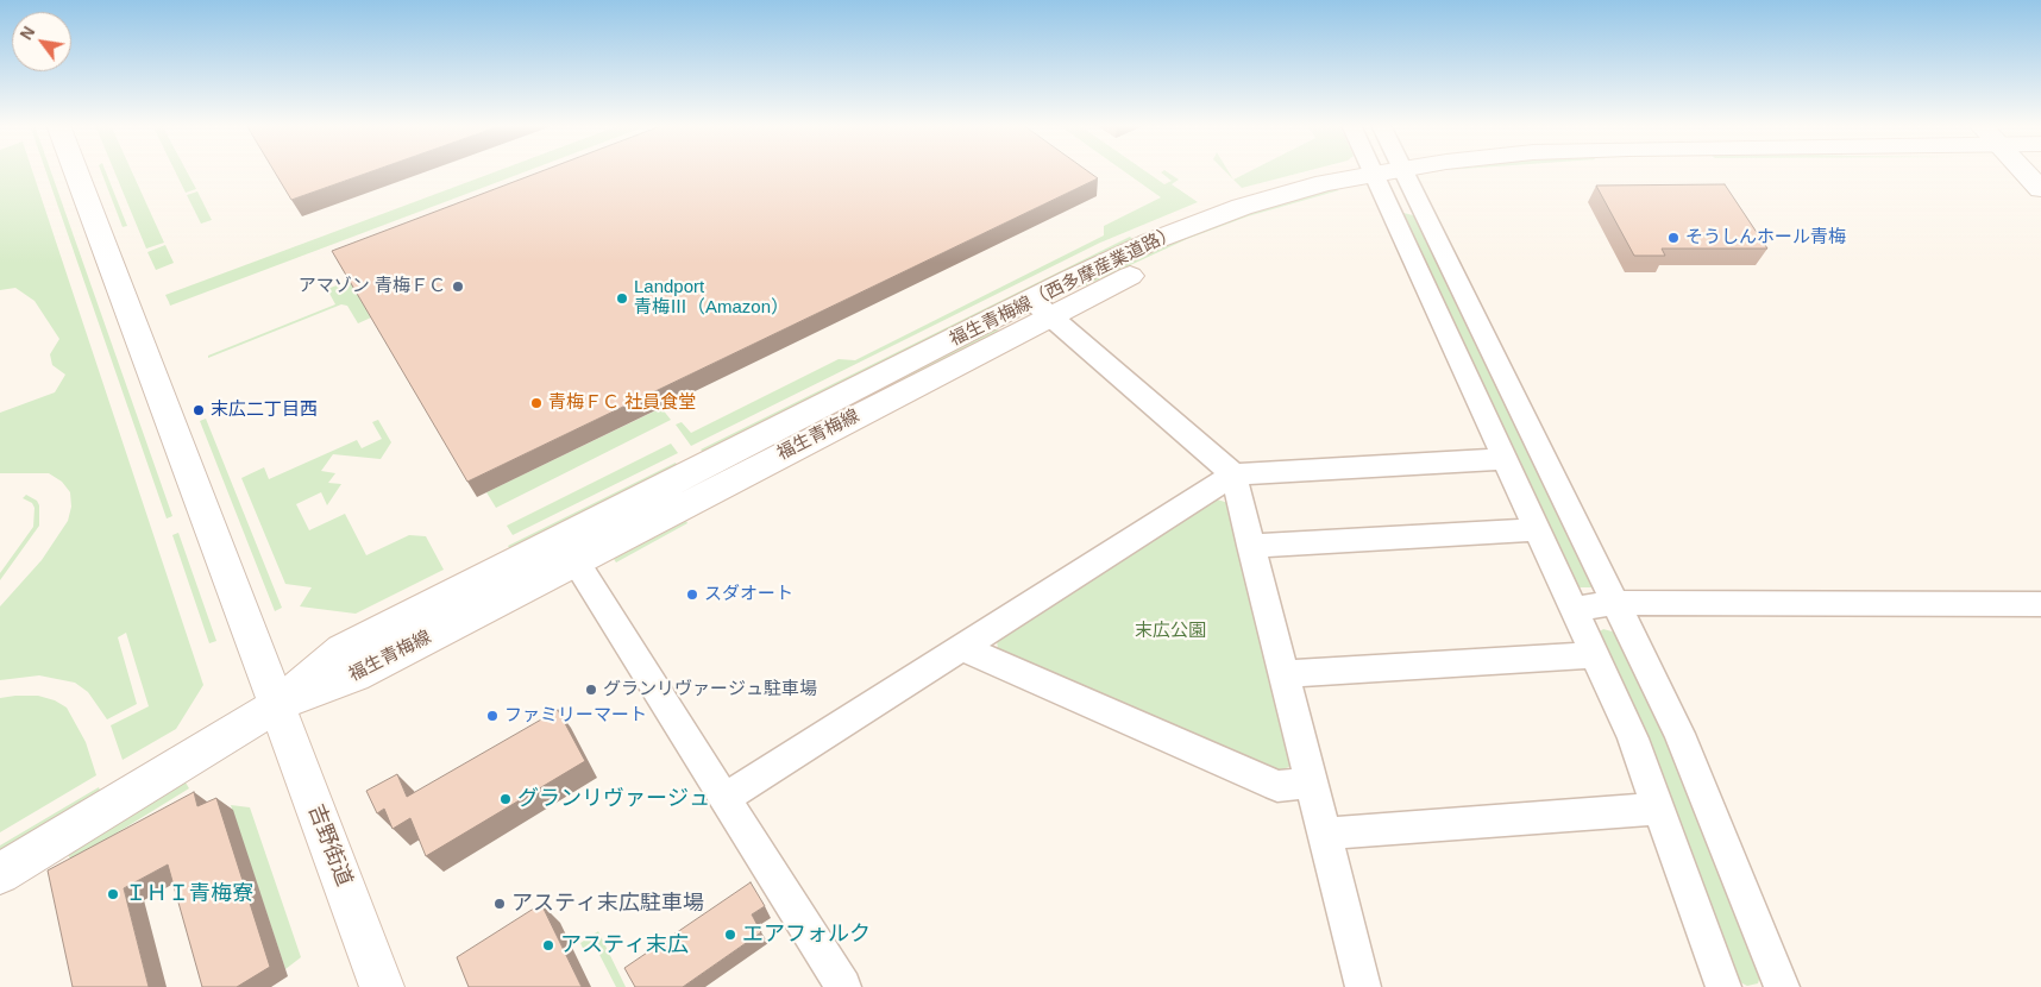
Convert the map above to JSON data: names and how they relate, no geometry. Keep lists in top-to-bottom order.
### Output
{
  "streets": {
    "main road": ["福生青梅線（西多摩産業道路）", "福生青梅線", "吉野街道"]
  },
  "crossings": [
    ["福生青梅線（西多摩産業道路）", "福生青梅線"],
    ["福生青梅線", "吉野街道"]
  ],
  "parks": ["末広公園"],
  "places": [
    "そうしんホール青梅",
    "アマゾン 青梅ＦＣ",
    "Landport 青梅Ⅲ（Amazon）",
    "青梅ＦＣ 社員食堂",
    "末広二丁目西",
    "スダオート",
    "グランリヴァージュ駐車場",
    "ファミリーマート",
    "グランリヴァージュ",
    "ＩＨＩ青梅寮",
    "アスティ末広駐車場",
    "エアフォルク",
    "アスティ末広"
  ],
  "north": "top left"
}
